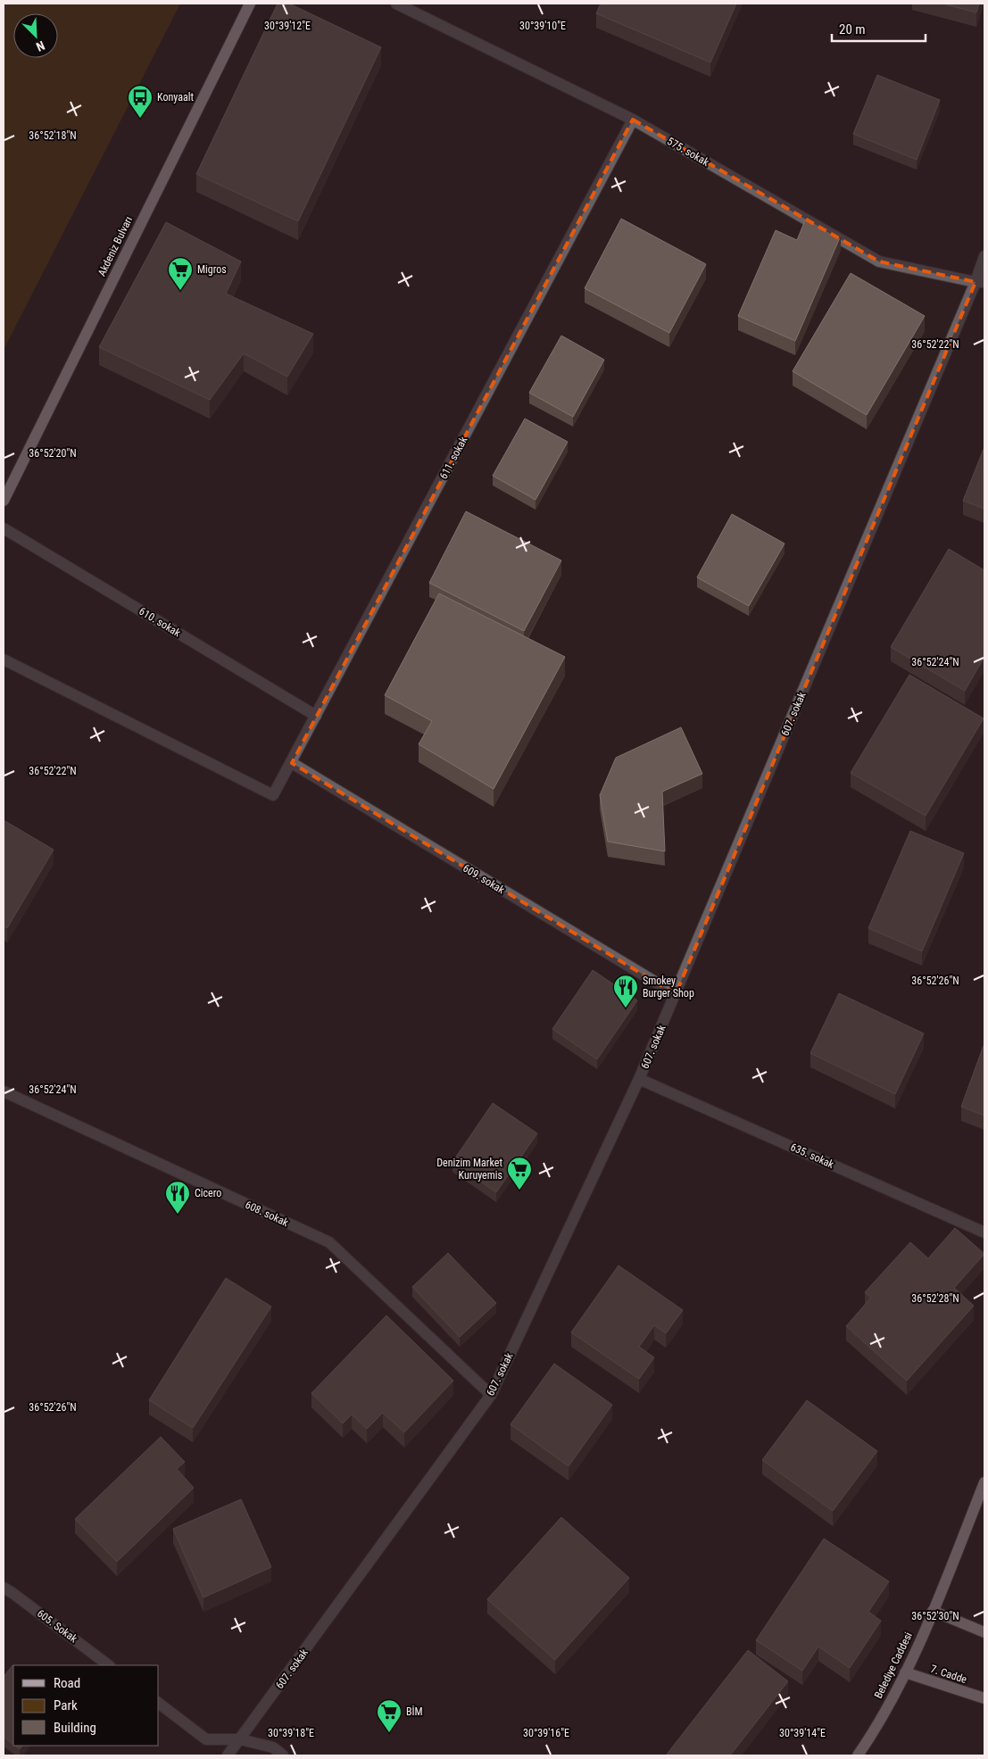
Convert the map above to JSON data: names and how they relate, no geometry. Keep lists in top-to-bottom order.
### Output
{
  "streets": {
    "main road": ["Akdeniz Bulvarı", "Belediye Caddesi", "7. Cadde"],
    "street": [
      "575. sokak",
      "611. sokak",
      "610. sokak",
      "607. sokak",
      "609. sokak",
      "635. sokak",
      "608. sokak",
      "605. Sokak"
    ]
  },
  "crossings": [
    ["575. sokak", "611. sokak"],
    ["575. sokak", "607. sokak"],
    ["611. sokak", "610. sokak"],
    ["611. sokak", "609. sokak"],
    ["607. sokak", "609. sokak"],
    ["607. sokak", "635. sokak"],
    ["607. sokak", "608. sokak"],
    ["Belediye Caddesi", "7. Cadde"]
  ],
  "places": {
    "bus stop": ["Konyaalt"],
    "supermarket": ["Migros", "Denizim Market Kuruyemis", "BİM"],
    "restaurant": ["Smokey Burger Shop", "Cicero"]
  },
  "legend": ["Road", "Park", "Building"],
  "scale_bar": "20 m",
  "north": "bottom right",
  "coordinates": [
    "30°39'12\"E",
    "30°39'10\"E",
    "36°52'18\"N",
    "36°52'22\"N",
    "36°52'20\"N",
    "36°52'24\"N",
    "36°52'26\"N",
    "36°52'28\"N",
    "36°52'30\"N",
    "30°39'18\"E",
    "30°39'16\"E",
    "30°39'14\"E"
  ]
}
